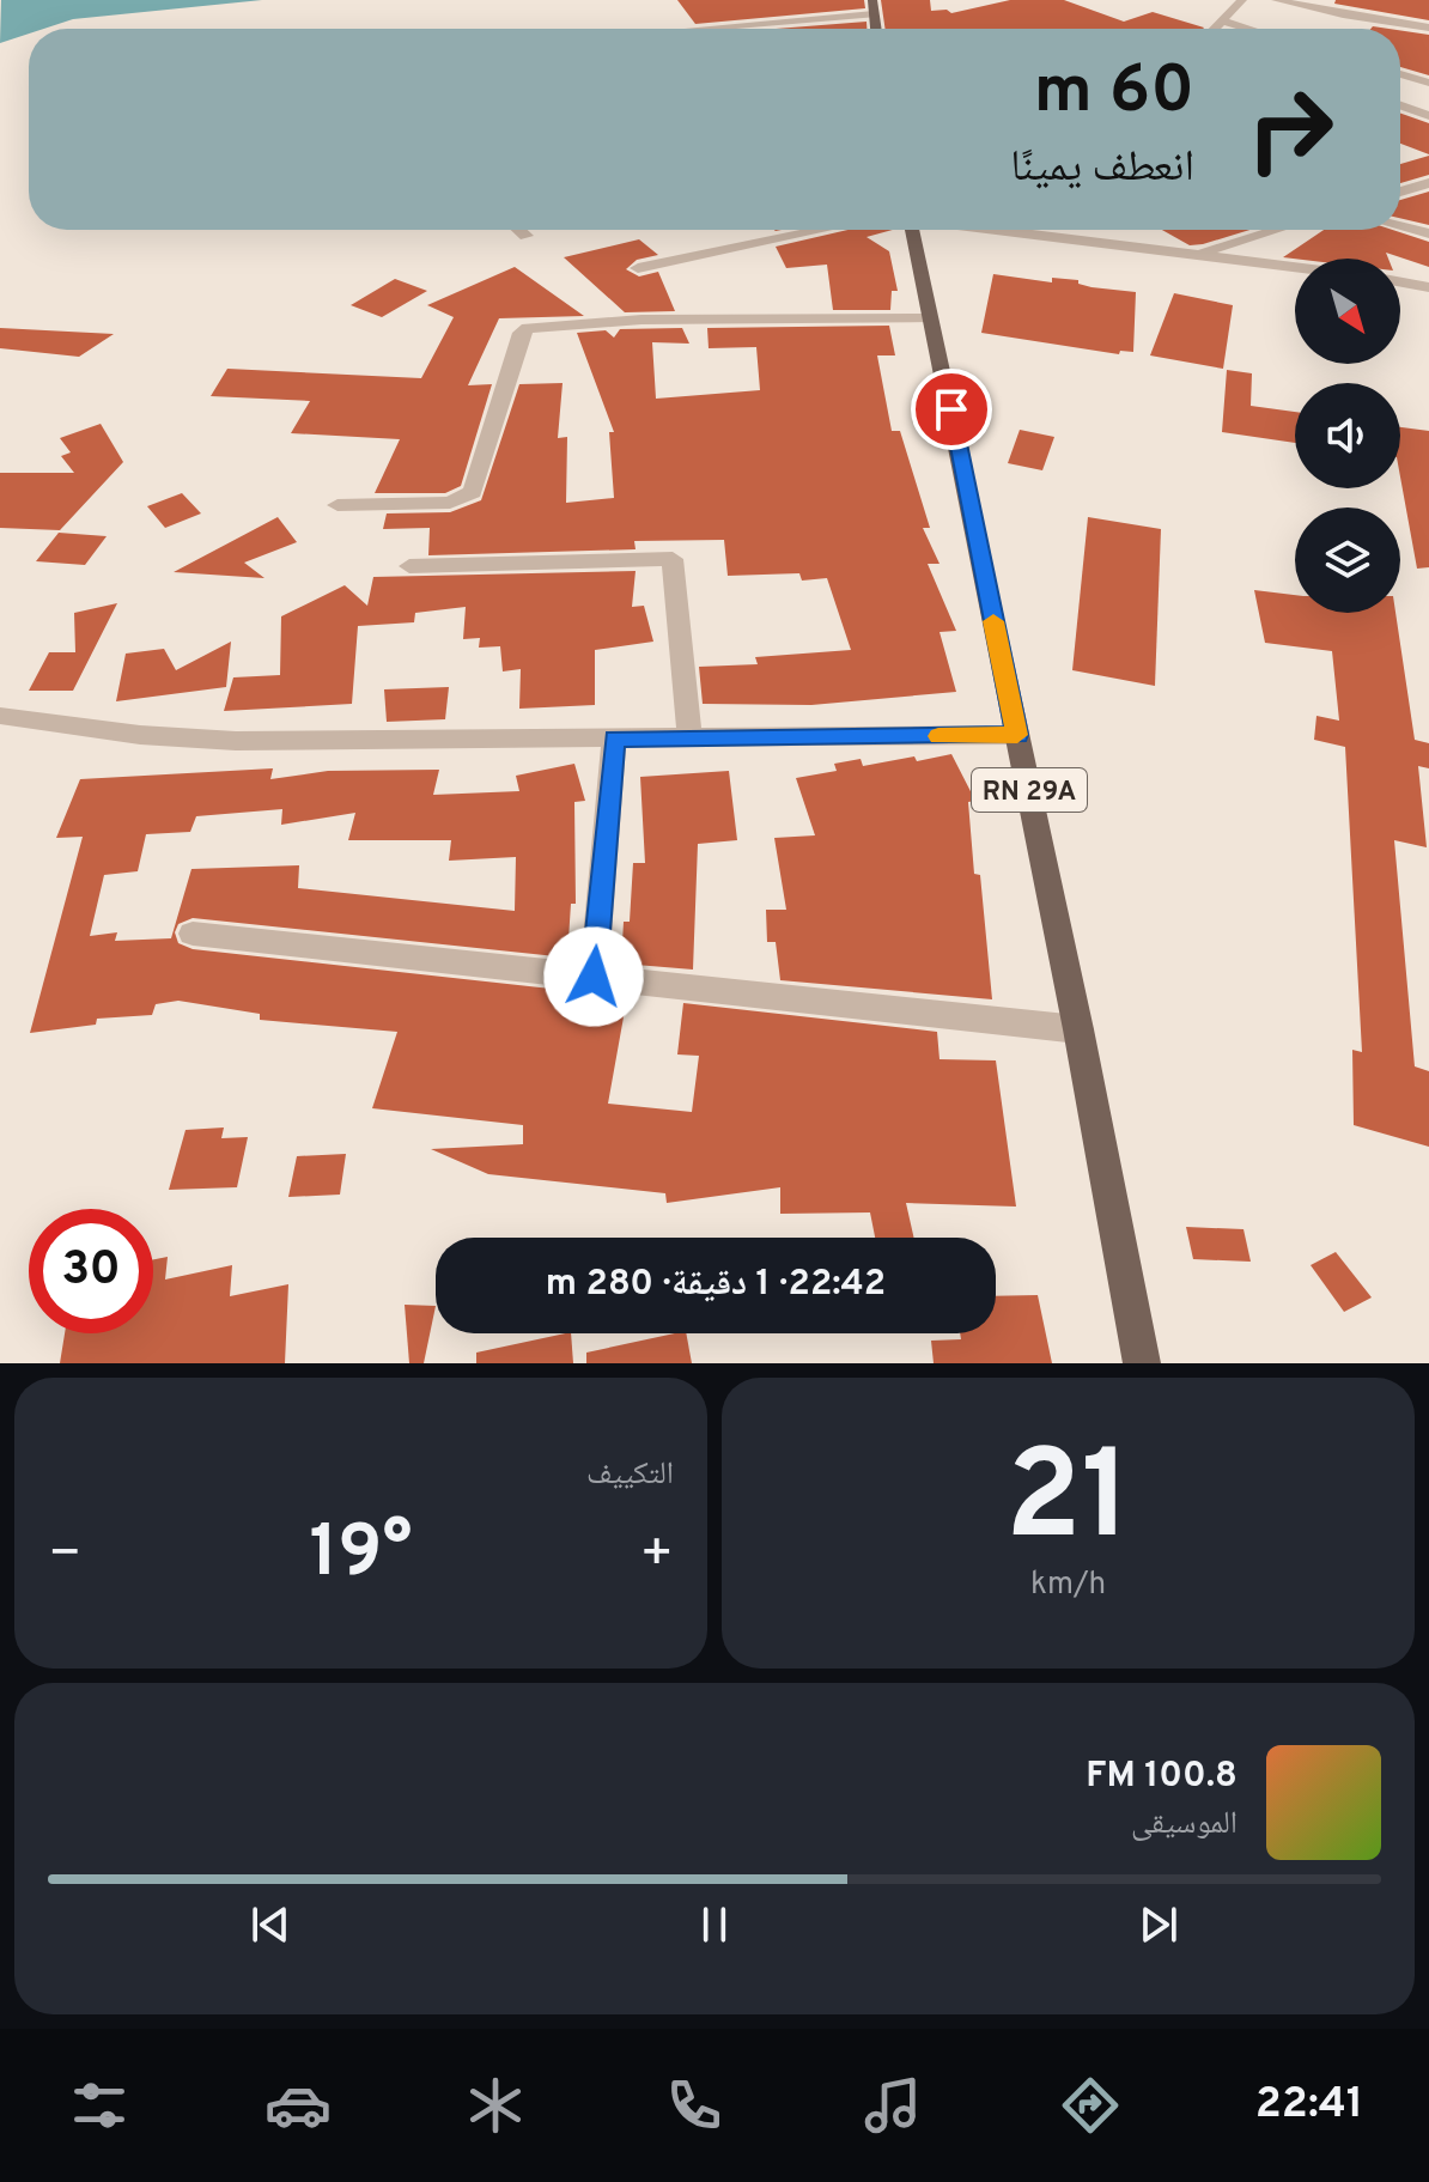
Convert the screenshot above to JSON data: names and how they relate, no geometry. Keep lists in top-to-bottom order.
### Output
{
  "streets": {
    "main road": ["RN 29A"]
  },
  "north": "bottom right",
  "page": {
    "turn": ["60 m", "انعطف يمينًا"],
    "limit": "30",
    "trip": "22:42 · 1 دقيقة · 280 m",
    "tile": [
      ["21", "km/h"],
      "التكييف"
    ],
    "heat": ["−", "19°", "+"],
    "song": ["100.8 FM", "الموسيقى"],
    "tabs": "22:41"
  }
}
